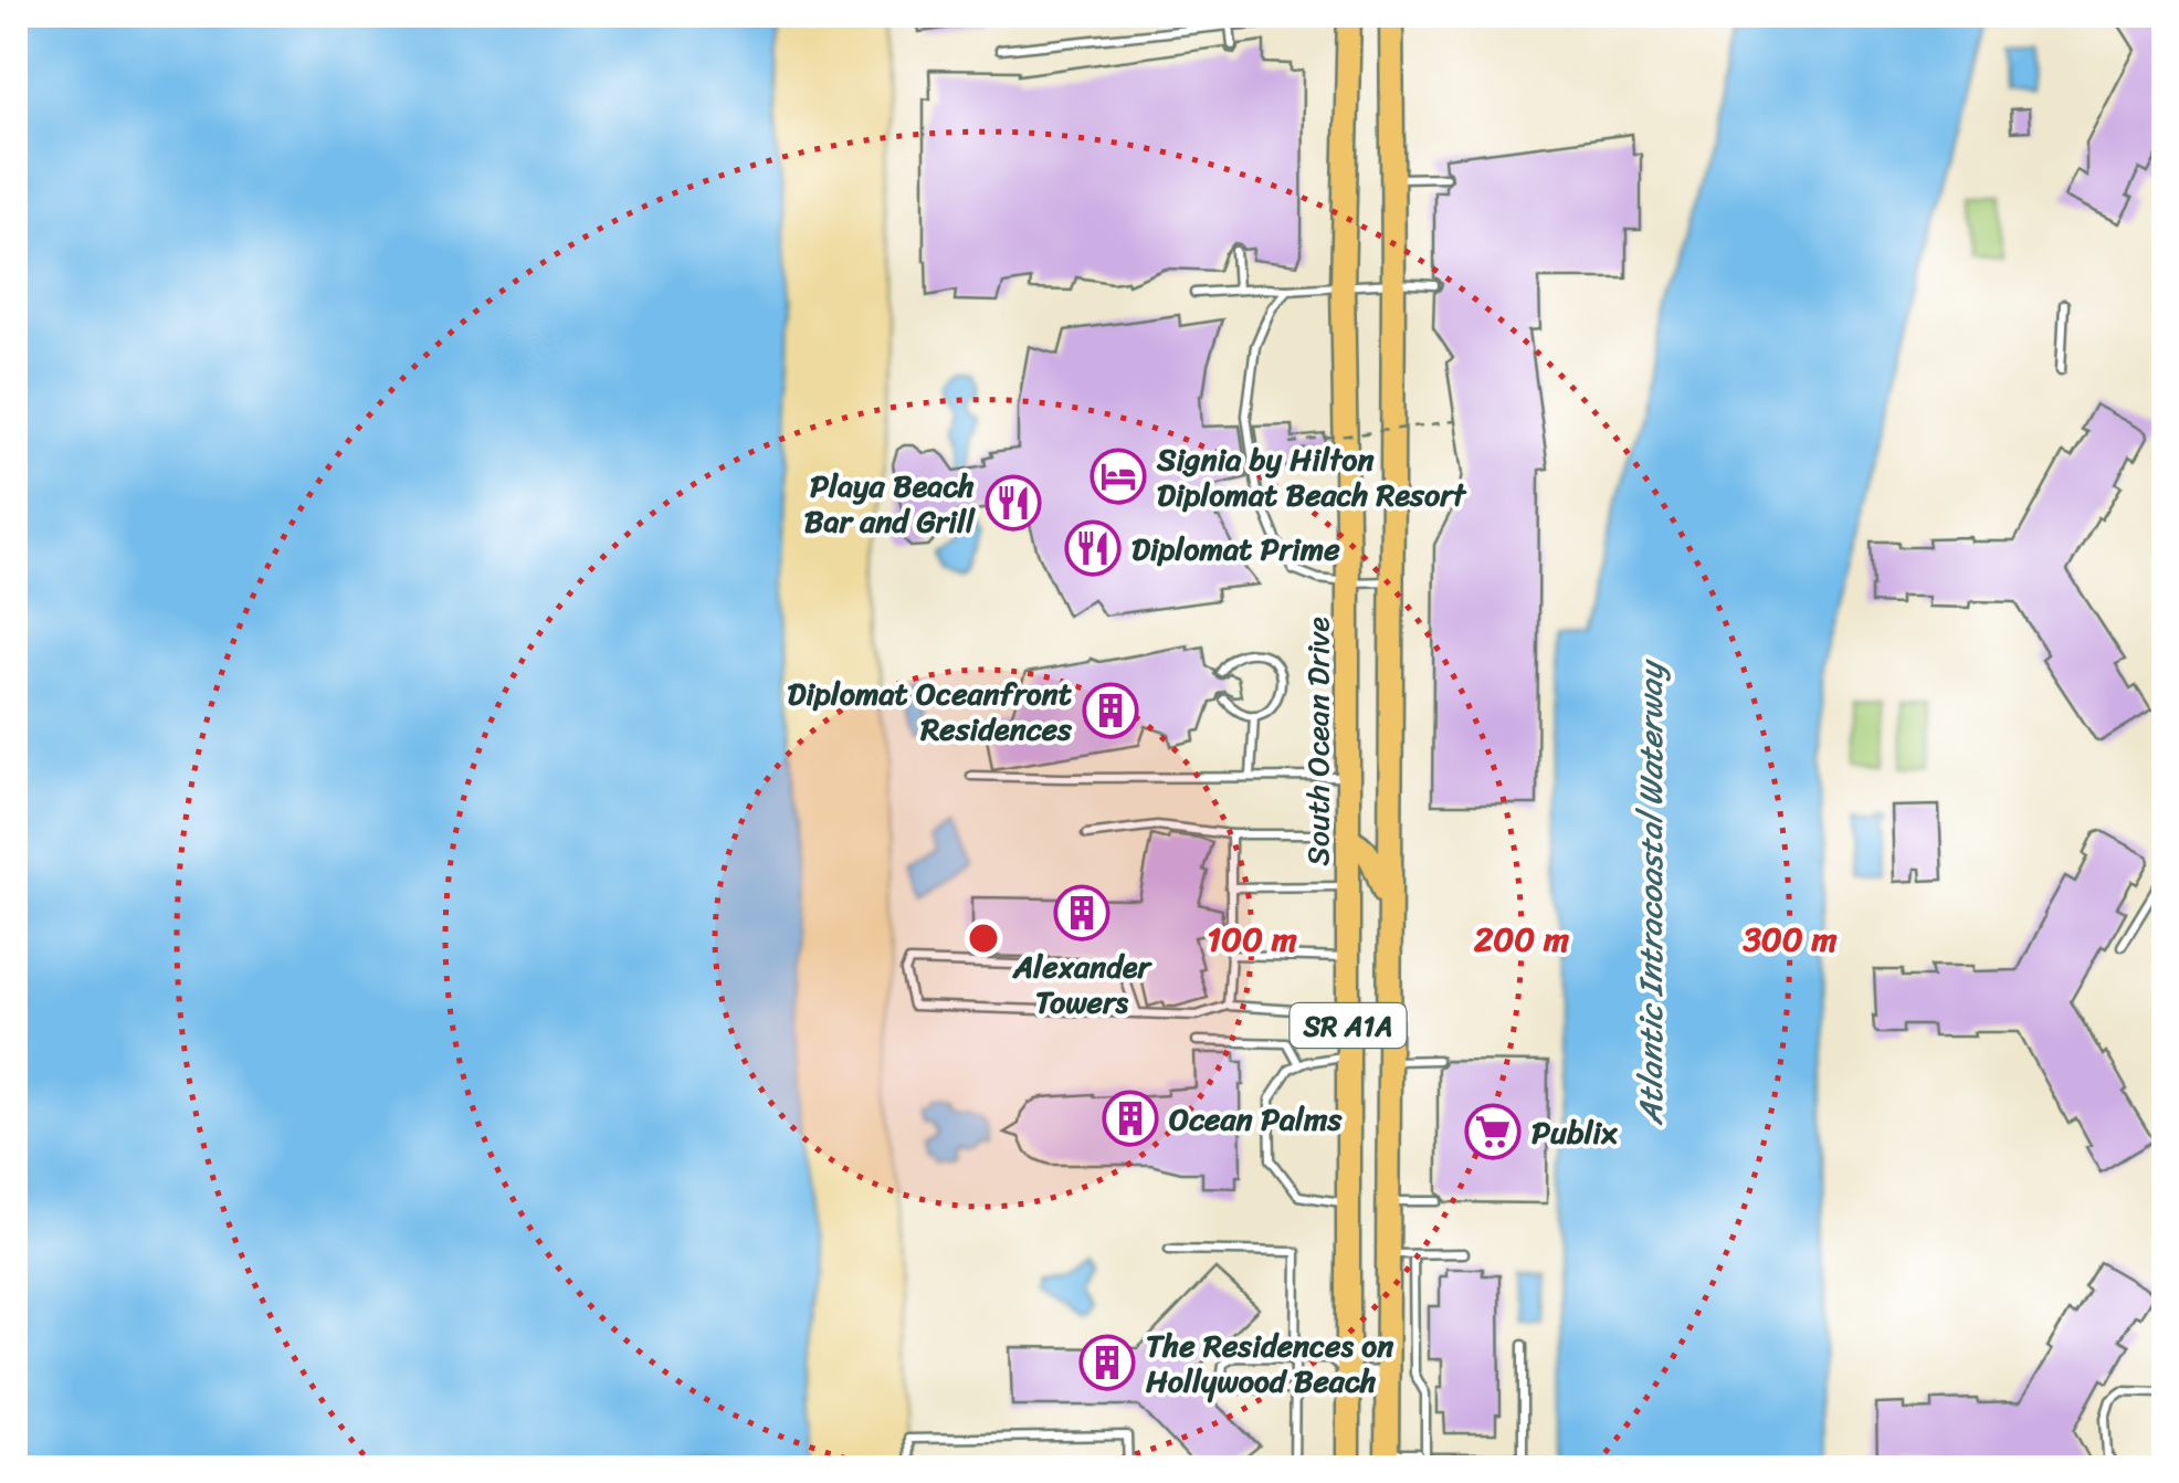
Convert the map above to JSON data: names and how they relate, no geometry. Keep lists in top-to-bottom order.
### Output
{
  "streets": {
    "main road": ["South Ocean Drive", "SR A1A"]
  },
  "water": ["Atlantic Intracoastal Waterway"],
  "places": {
    "hotel": ["Signia by Hilton Diplomat Beach Resort"],
    "restaurant": ["Playa Beach Bar and Grill", "Diplomat Prime"],
    "building": [
      "Diplomat Oceanfront Residences",
      "Alexander Towers",
      "Ocean Palms",
      "The Residences on Hollywood Beach"
    ],
    "supermarket": ["Publix"]
  },
  "rings": ["100 m", "200 m", "300 m"]
}
